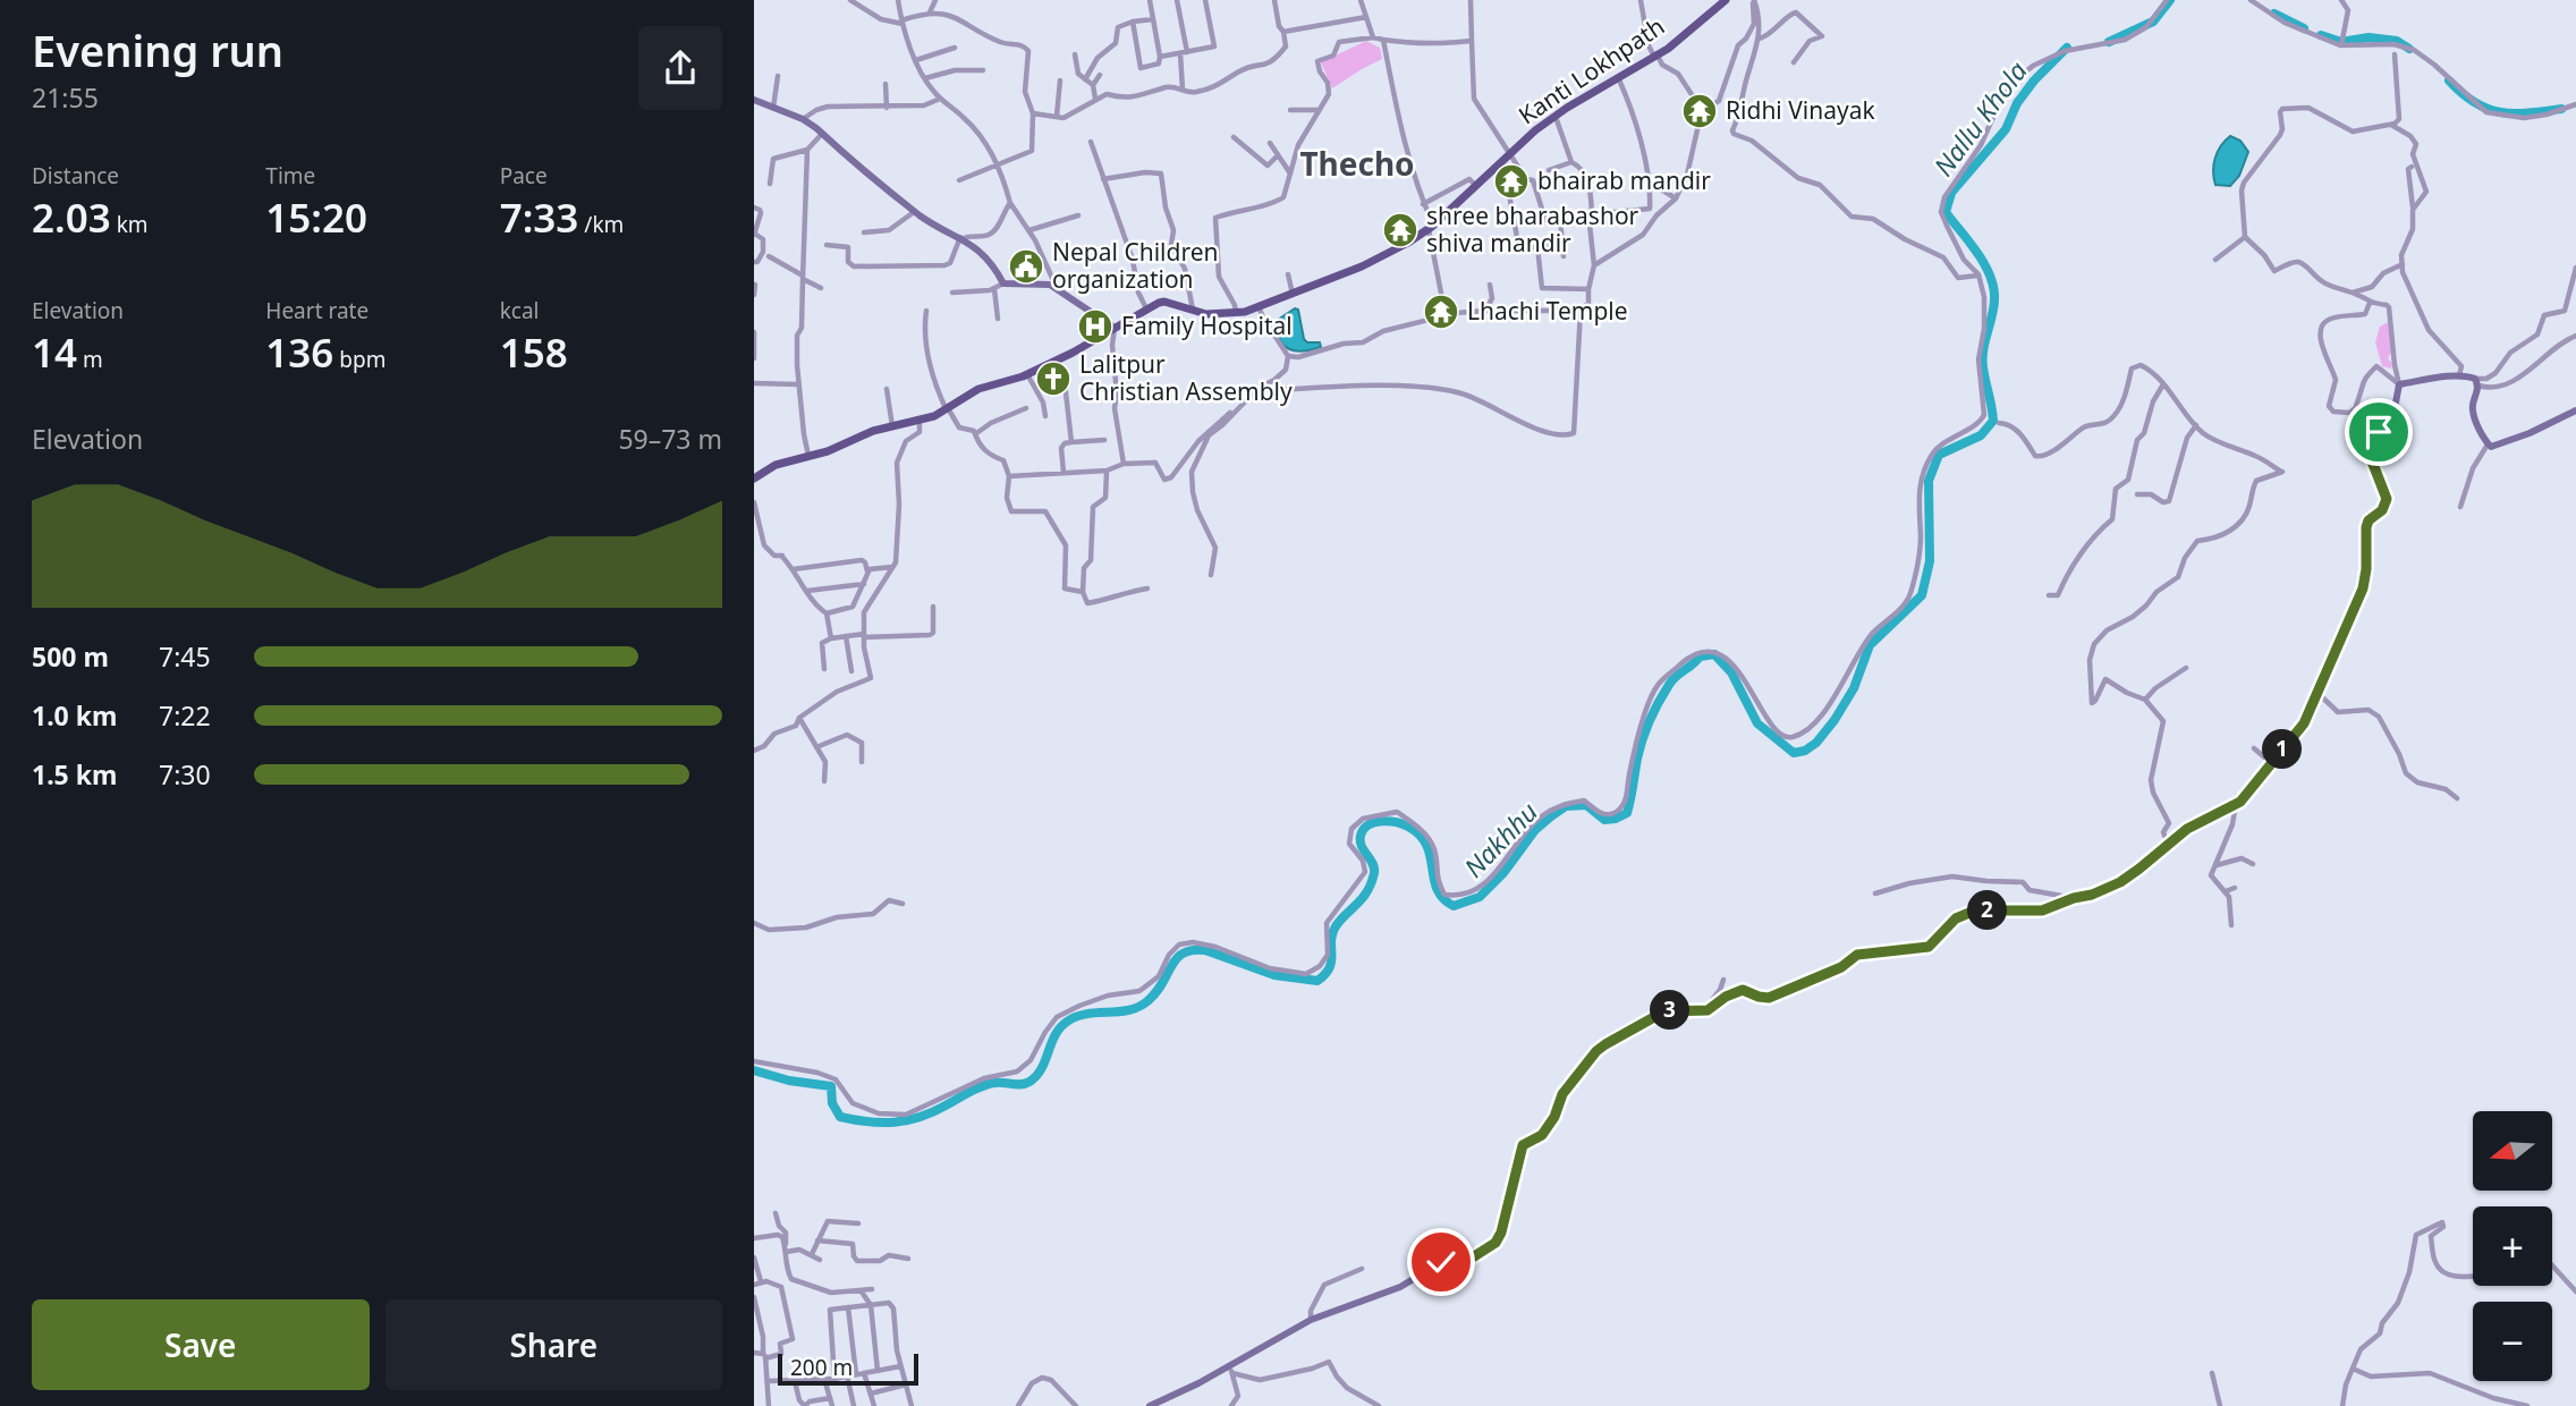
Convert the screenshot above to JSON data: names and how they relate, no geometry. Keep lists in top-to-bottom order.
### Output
{
  "streets": {
    "main road": ["Kanti Lokhpath"]
  },
  "districts": ["Thecho"],
  "water": ["Nallu Khola", "Nakhhu"],
  "places": {
    "temple": [
      "Ridhi Vinayak",
      "bhairab mandir",
      "shree bharabashor shiva mandir",
      "Lhachi Temple"
    ],
    "public building": ["Nepal Children organization"],
    "hospital": ["Family Hospital"],
    "church": ["Lalitpur Christian Assembly"]
  },
  "scale_bar": "200 m",
  "north": "left",
  "page": {
    "heading": ["Evening run", "21:55"],
    "stats": [
      ["Distance", "2.03 km"],
      ["Time", "15:20"],
      ["Pace", "7:33 /km"],
      ["Elevation", "14 m"],
      ["Heart rate", "136 bpm"],
      ["kcal", "158"]
    ],
    "chart": ["Elevation", "59–73 m"],
    "list": [
      {
        "name": "500 m",
        "note": "7:45"
      },
      {
        "name": "1.0 km",
        "note": "7:22"
      },
      {
        "name": "1.5 km",
        "note": "7:30"
      }
    ],
    "pins": ["1", "2", "3"],
    "map_buttons": ["+", "−"],
    "buttons": ["Save", "Share"],
    "scale": "200 m"
  }
}
